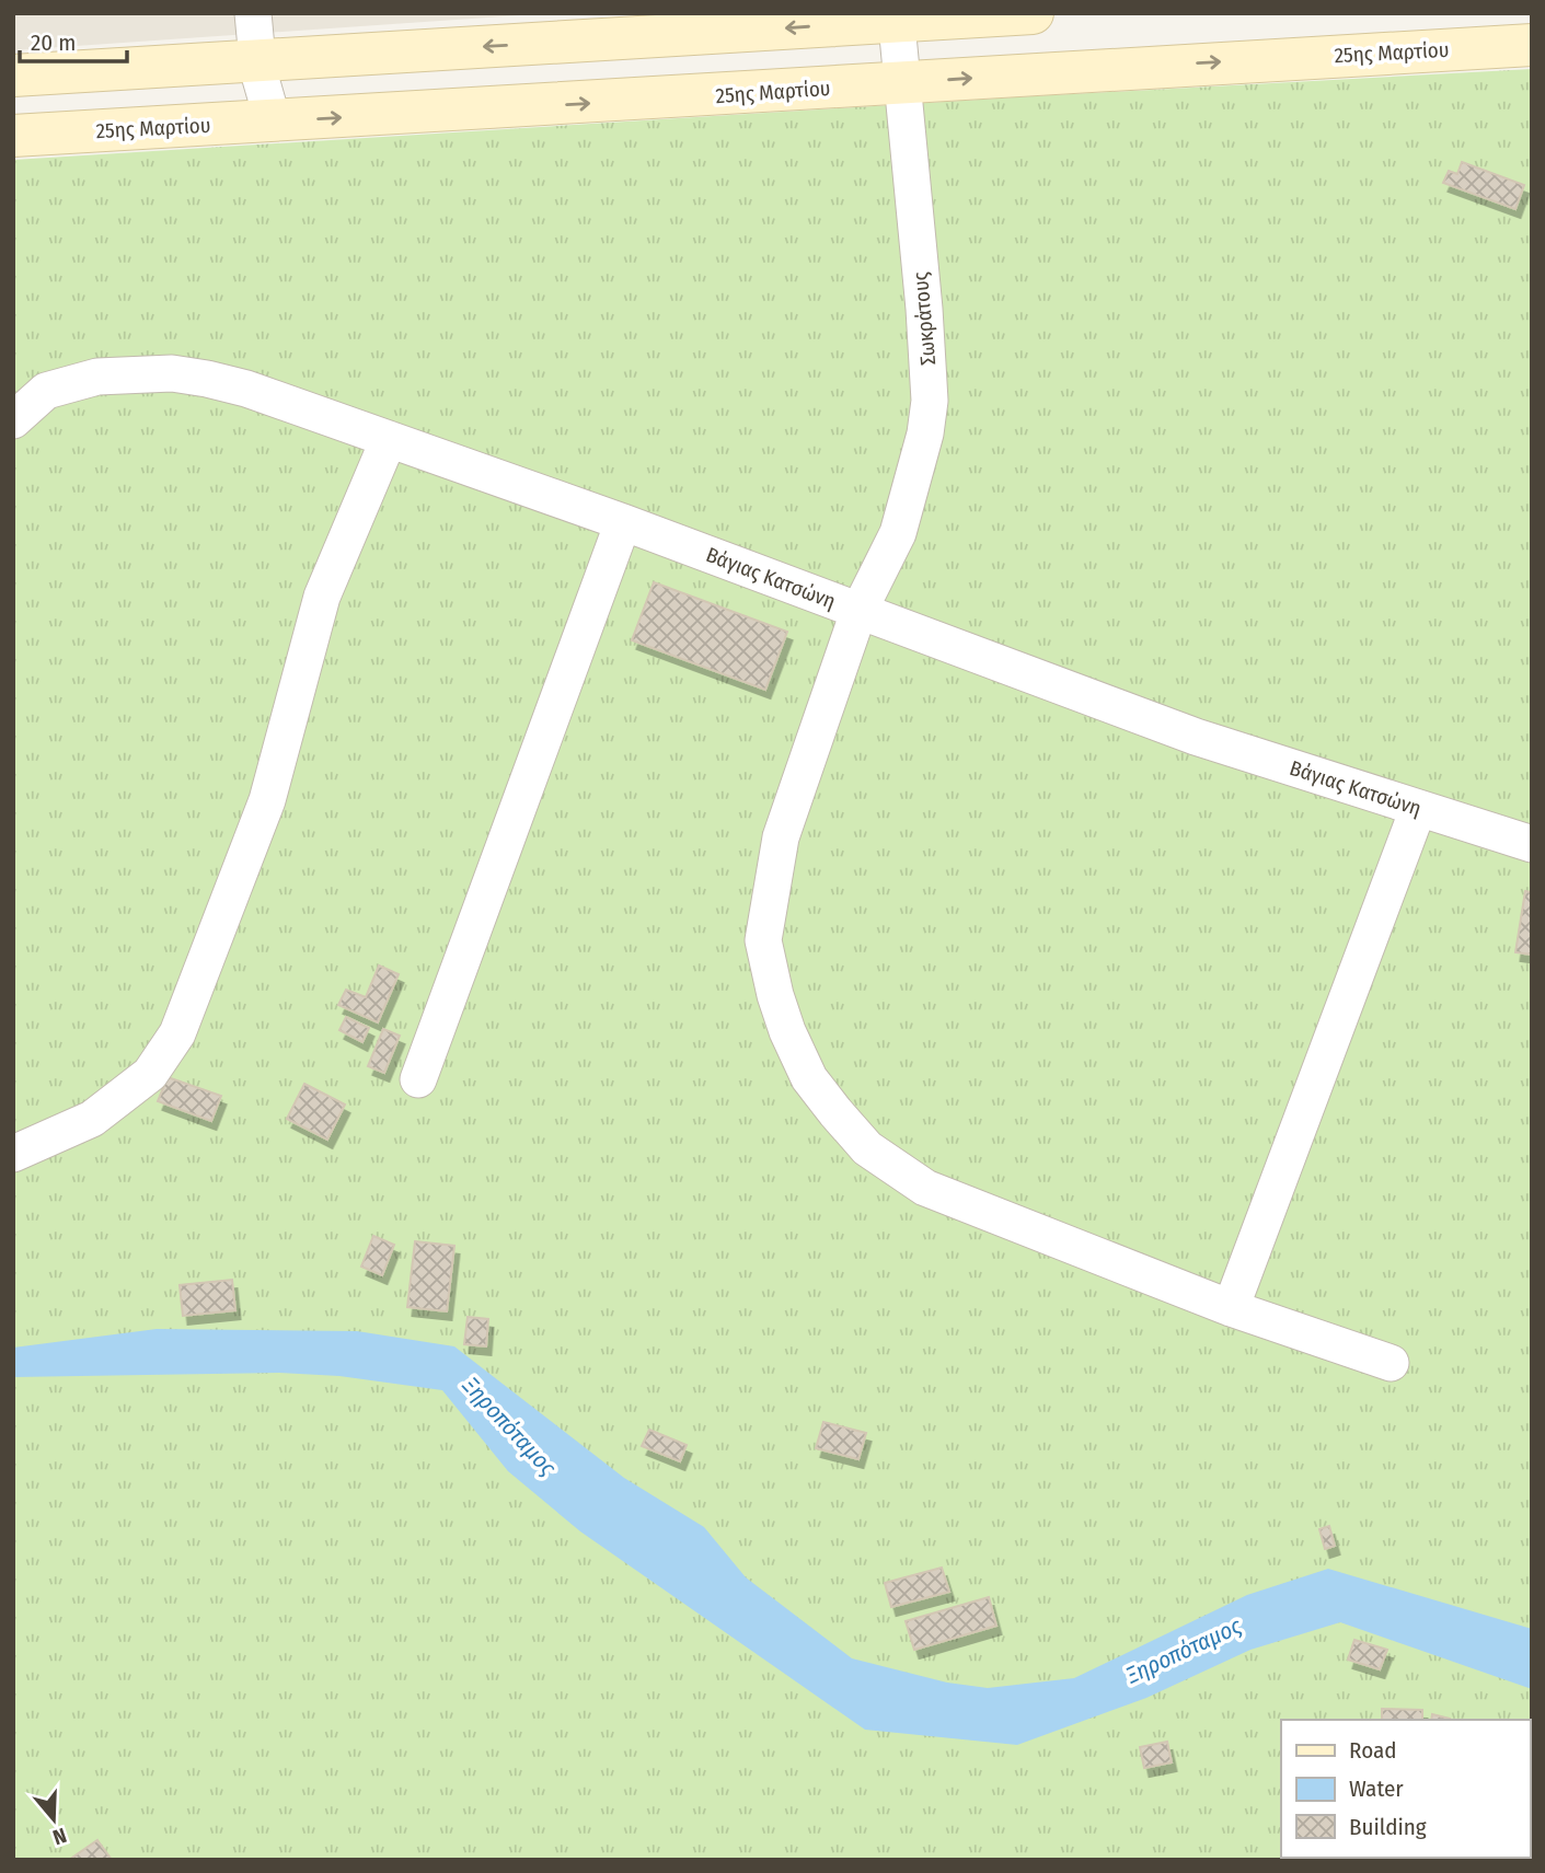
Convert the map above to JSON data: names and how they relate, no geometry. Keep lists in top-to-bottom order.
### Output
{
  "streets": {
    "street": ["25ης Μαρτίου", "Σωκράτους", "Βάγιας Κατσώνη"]
  },
  "crossings": [
    ["25ης Μαρτίου", "Σωκράτους"],
    ["Σωκράτους", "Βάγιας Κατσώνη"]
  ],
  "water": ["Ξηροπόταμος"],
  "legend": ["Road", "Water", "Building"],
  "scale_bar": "20 m",
  "north": "bottom"
}
